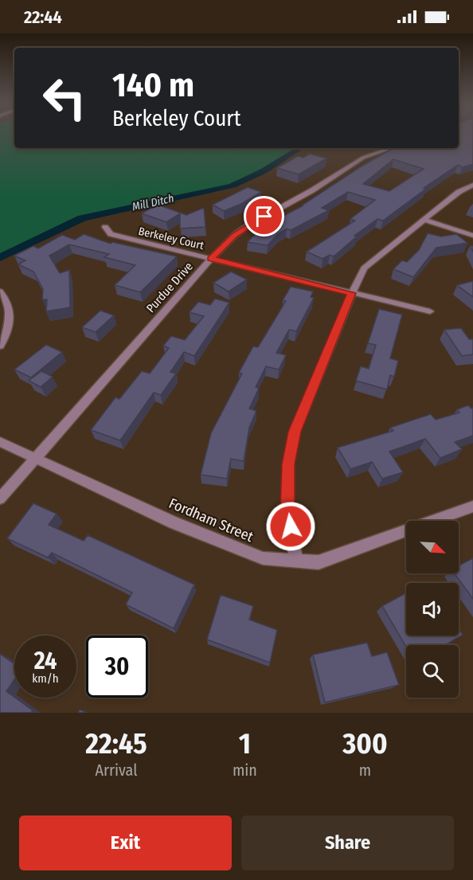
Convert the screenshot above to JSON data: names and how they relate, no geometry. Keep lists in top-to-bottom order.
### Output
{
  "streets": {
    "street": ["Berkeley Court", "Purdue Drive", "Fordham Street"]
  },
  "crossings": [
    ["Berkeley Court", "Purdue Drive"],
    ["Purdue Drive", "Fordham Street"]
  ],
  "water": ["Mill Ditch"],
  "north": "bottom right",
  "page": {
    "status": "22:44",
    "turn": ["140 m", "Berkeley Court"],
    "speed": "24 km/h",
    "limit": "30",
    "eta": [
      "22:45",
      "Arrival",
      "1",
      "min",
      "300",
      "m"
    ],
    "buttons": ["Exit", "Share"]
  }
}
